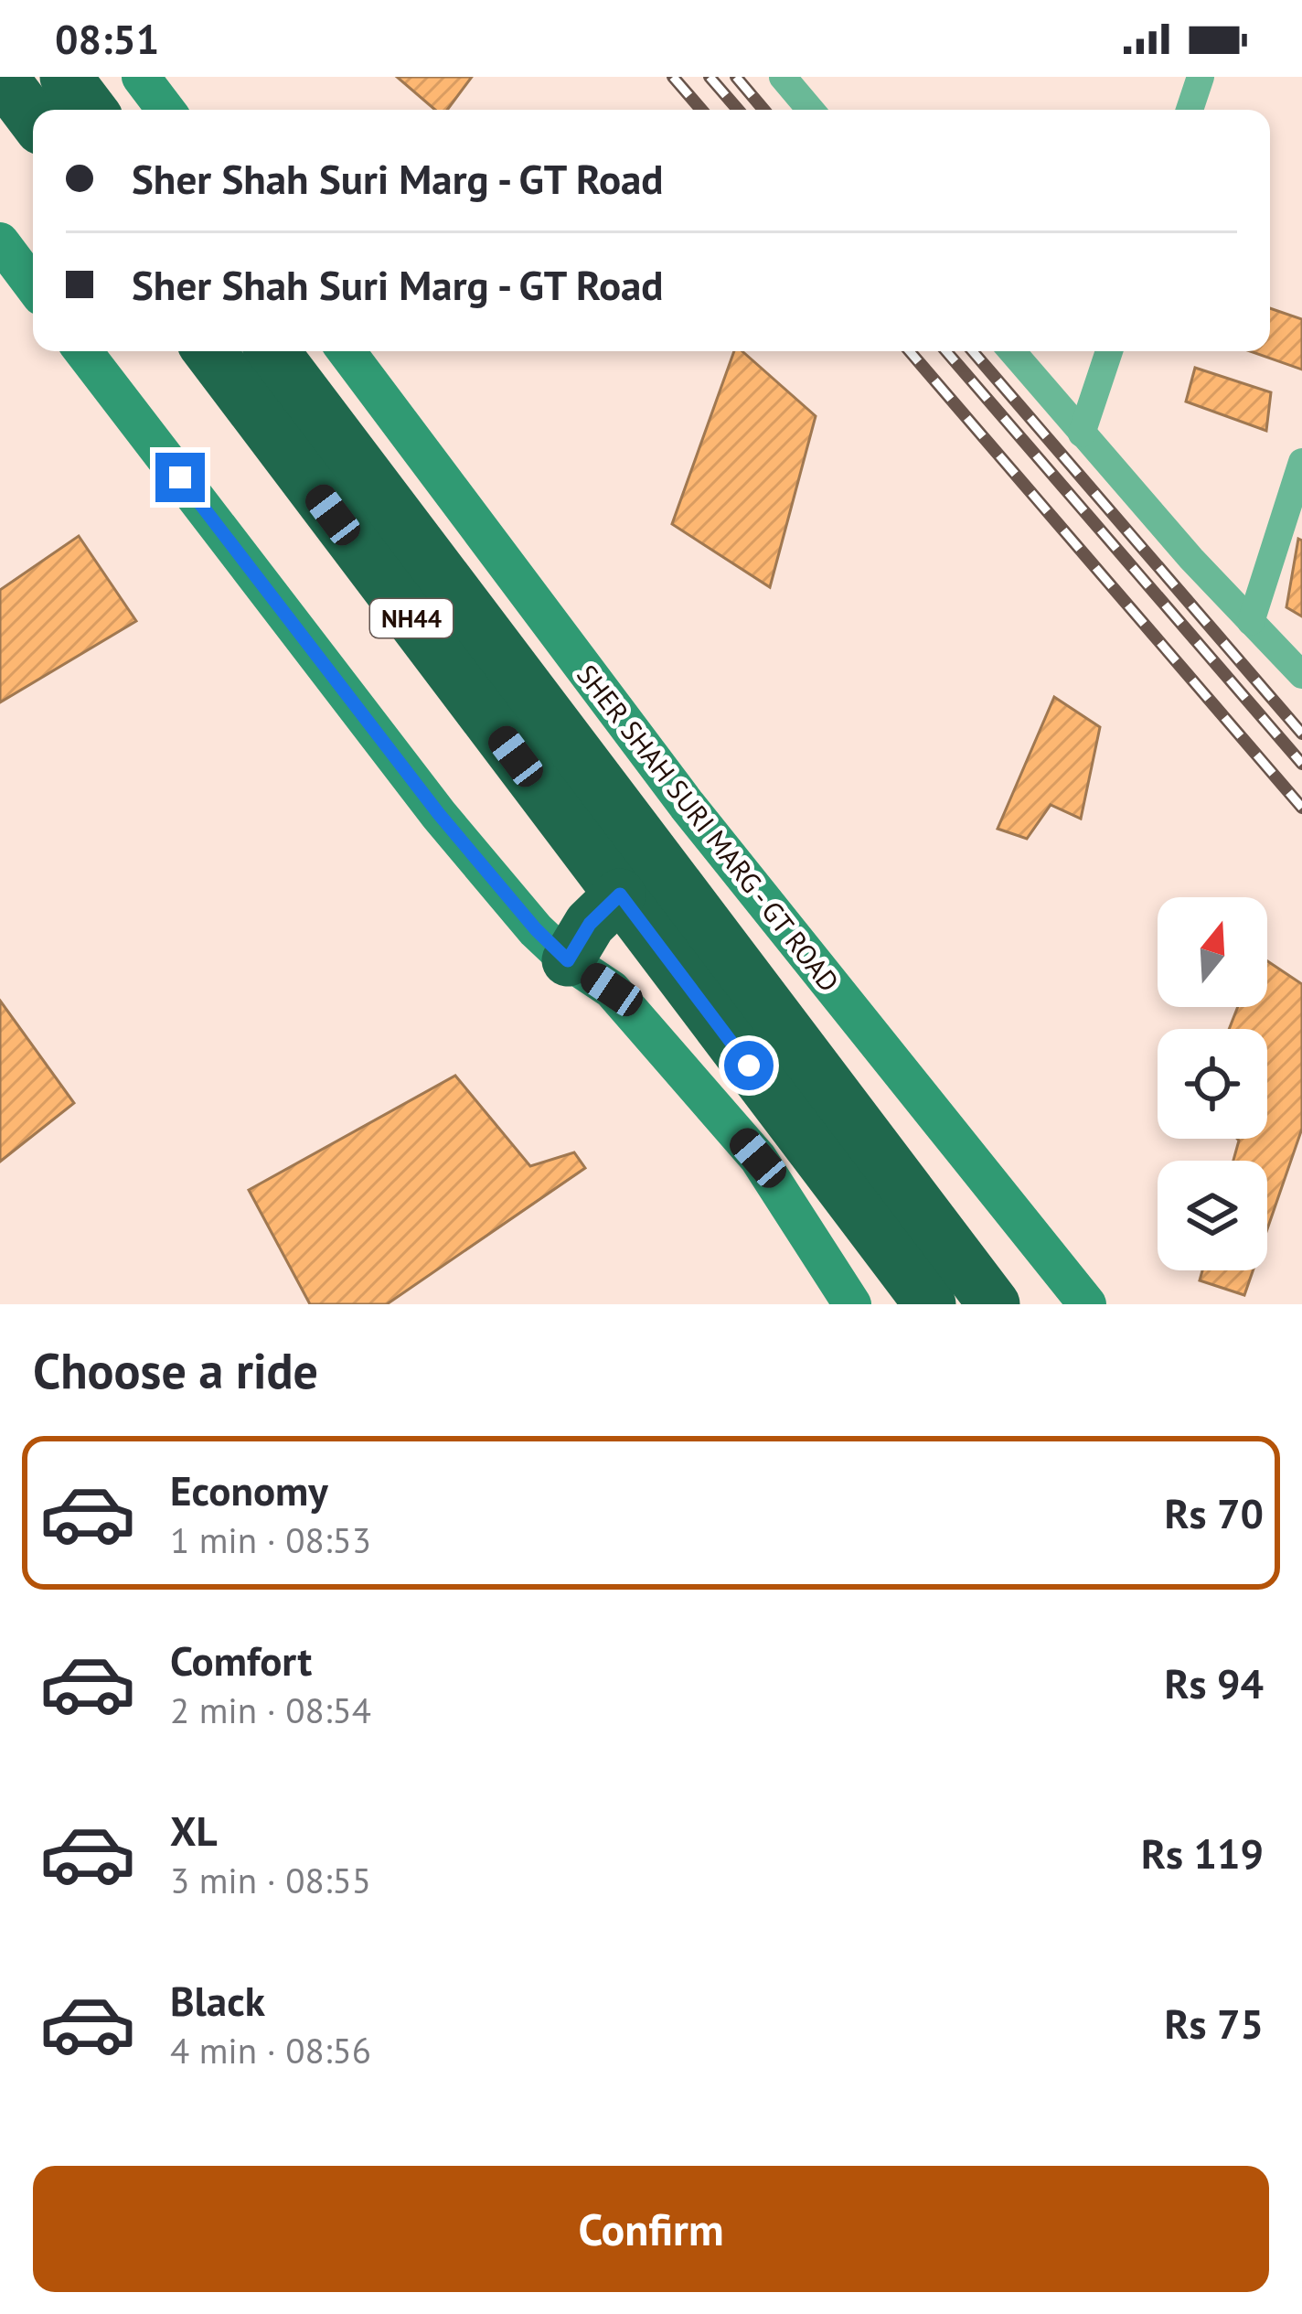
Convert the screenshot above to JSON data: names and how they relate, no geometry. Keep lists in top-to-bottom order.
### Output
{
  "streets": {
    "highway": ["NH44", "SHER SHAH SURI MARG - GT ROAD"]
  },
  "north": "top",
  "page": {
    "status": "08:51",
    "banner": ["Sher Shah Suri Marg - GT Road", "Sher Shah Suri Marg - GT Road"],
    "heading": "Choose a ride",
    "list": [
      {
        "name": "Economy",
        "note": "1 min · 08:53",
        "value": "Rs 70"
      },
      {
        "name": "Comfort",
        "note": "2 min · 08:54",
        "value": "Rs 94"
      },
      {
        "name": "XL",
        "note": "3 min · 08:55",
        "value": "Rs 119"
      },
      {
        "name": "Black",
        "note": "4 min · 08:56",
        "value": "Rs 75"
      }
    ],
    "buttons": "Confirm"
  }
}
